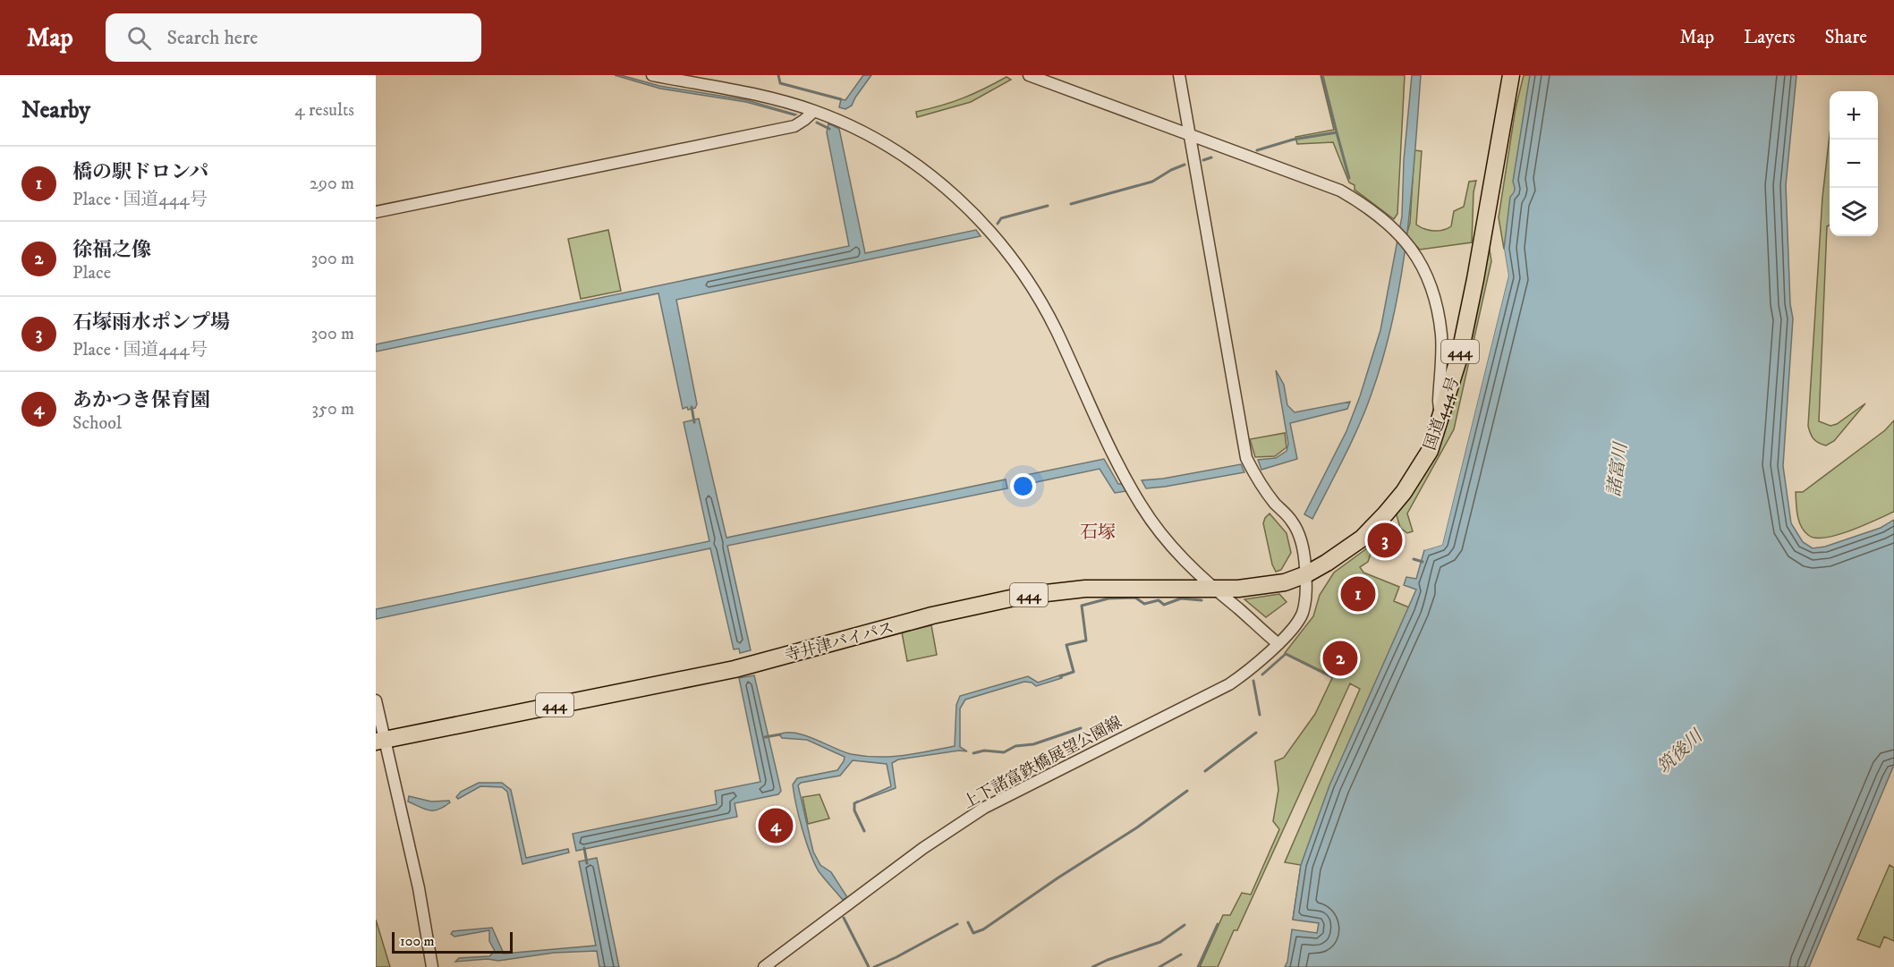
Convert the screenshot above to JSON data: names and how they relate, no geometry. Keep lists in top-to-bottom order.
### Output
{
  "streets": {
    "highway": ["444", "国道444号", "寺井津バイパス"],
    "street": ["上下諸富鉄橋展望公園線"]
  },
  "crossings": [
    ["国道444号", "寺井津バイパス"],
    ["国道444号", "上下諸富鉄橋展望公園線"],
    ["寺井津バイパス", "上下諸富鉄橋展望公園線"]
  ],
  "districts": ["石塚"],
  "water": ["諸富川", "筑後川"],
  "scale_bar": "100 m",
  "page": {
    "header": "Map",
    "search": "Search here",
    "nav": ["Map", "Layers", "Share"],
    "heading": ["Nearby", "4 results"],
    "map_buttons": ["+", "−"],
    "list": [
      {
        "mark": "1",
        "name": "橋の駅ドロンパ",
        "note": "Place · 国道444号",
        "value": "290 m"
      },
      {
        "mark": "2",
        "name": "徐福之像",
        "note": "Place",
        "value": "300 m"
      },
      {
        "mark": "3",
        "name": "石塚雨水ポンプ場",
        "note": "Place · 国道444号",
        "value": "300 m"
      },
      {
        "mark": "4",
        "name": "あかつき保育園",
        "note": "School",
        "value": "350 m"
      }
    ],
    "pins": [
      "3",
      "1",
      "2",
      "4"
    ],
    "scale": "100 m"
  }
}
